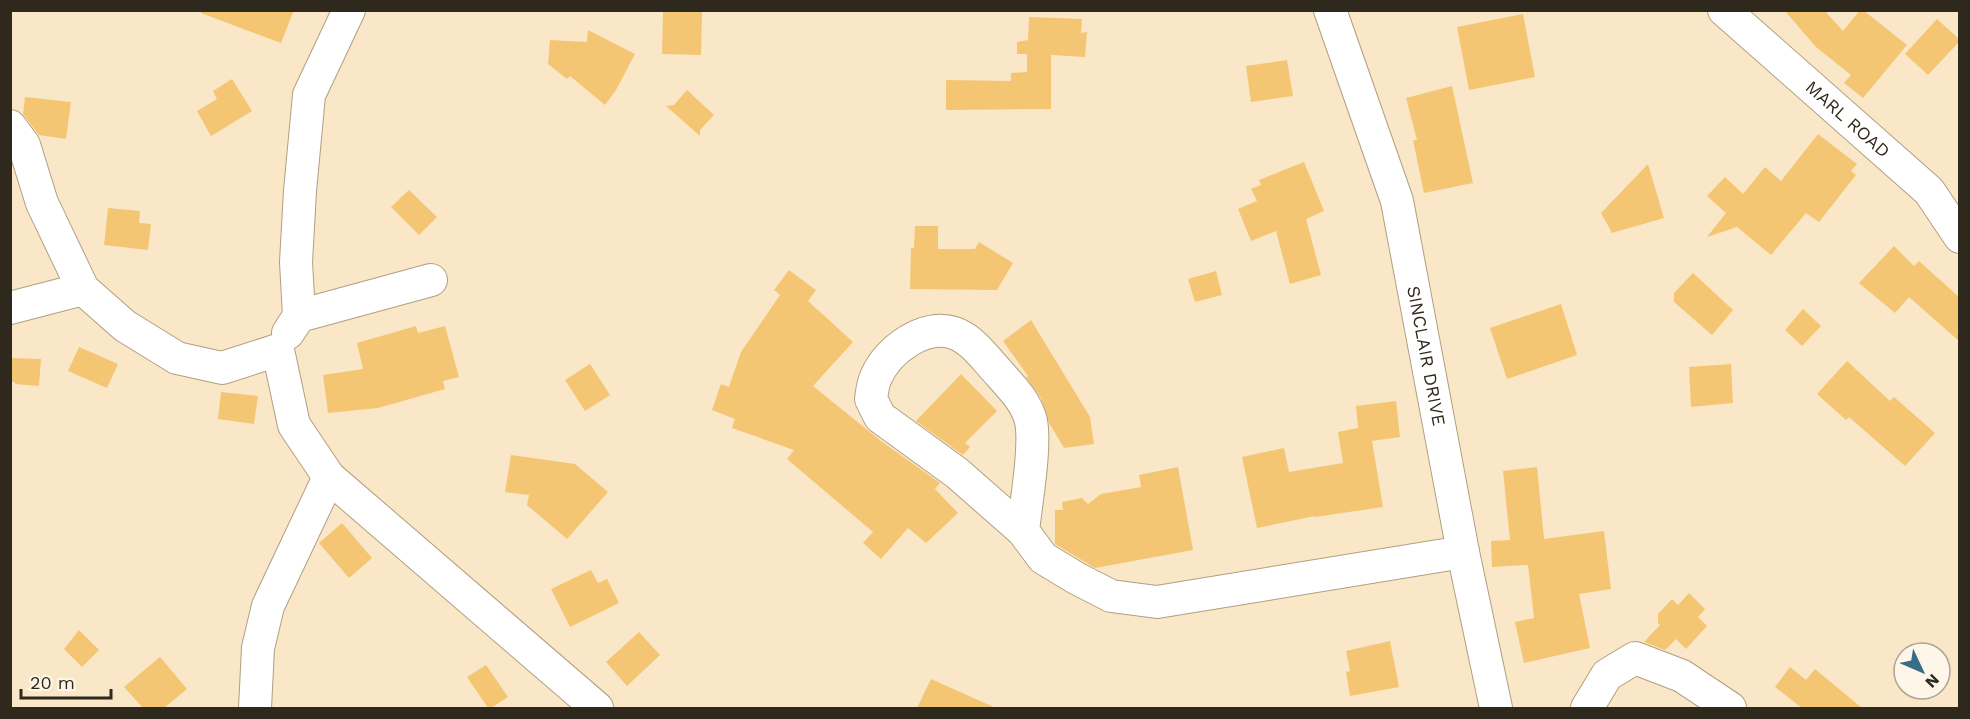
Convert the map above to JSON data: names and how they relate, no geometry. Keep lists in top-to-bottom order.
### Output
{
  "streets": {
    "street": ["MARL ROAD", "SINCLAIR DRIVE"]
  },
  "scale_bar": "20 m",
  "north": "bottom right"
}
